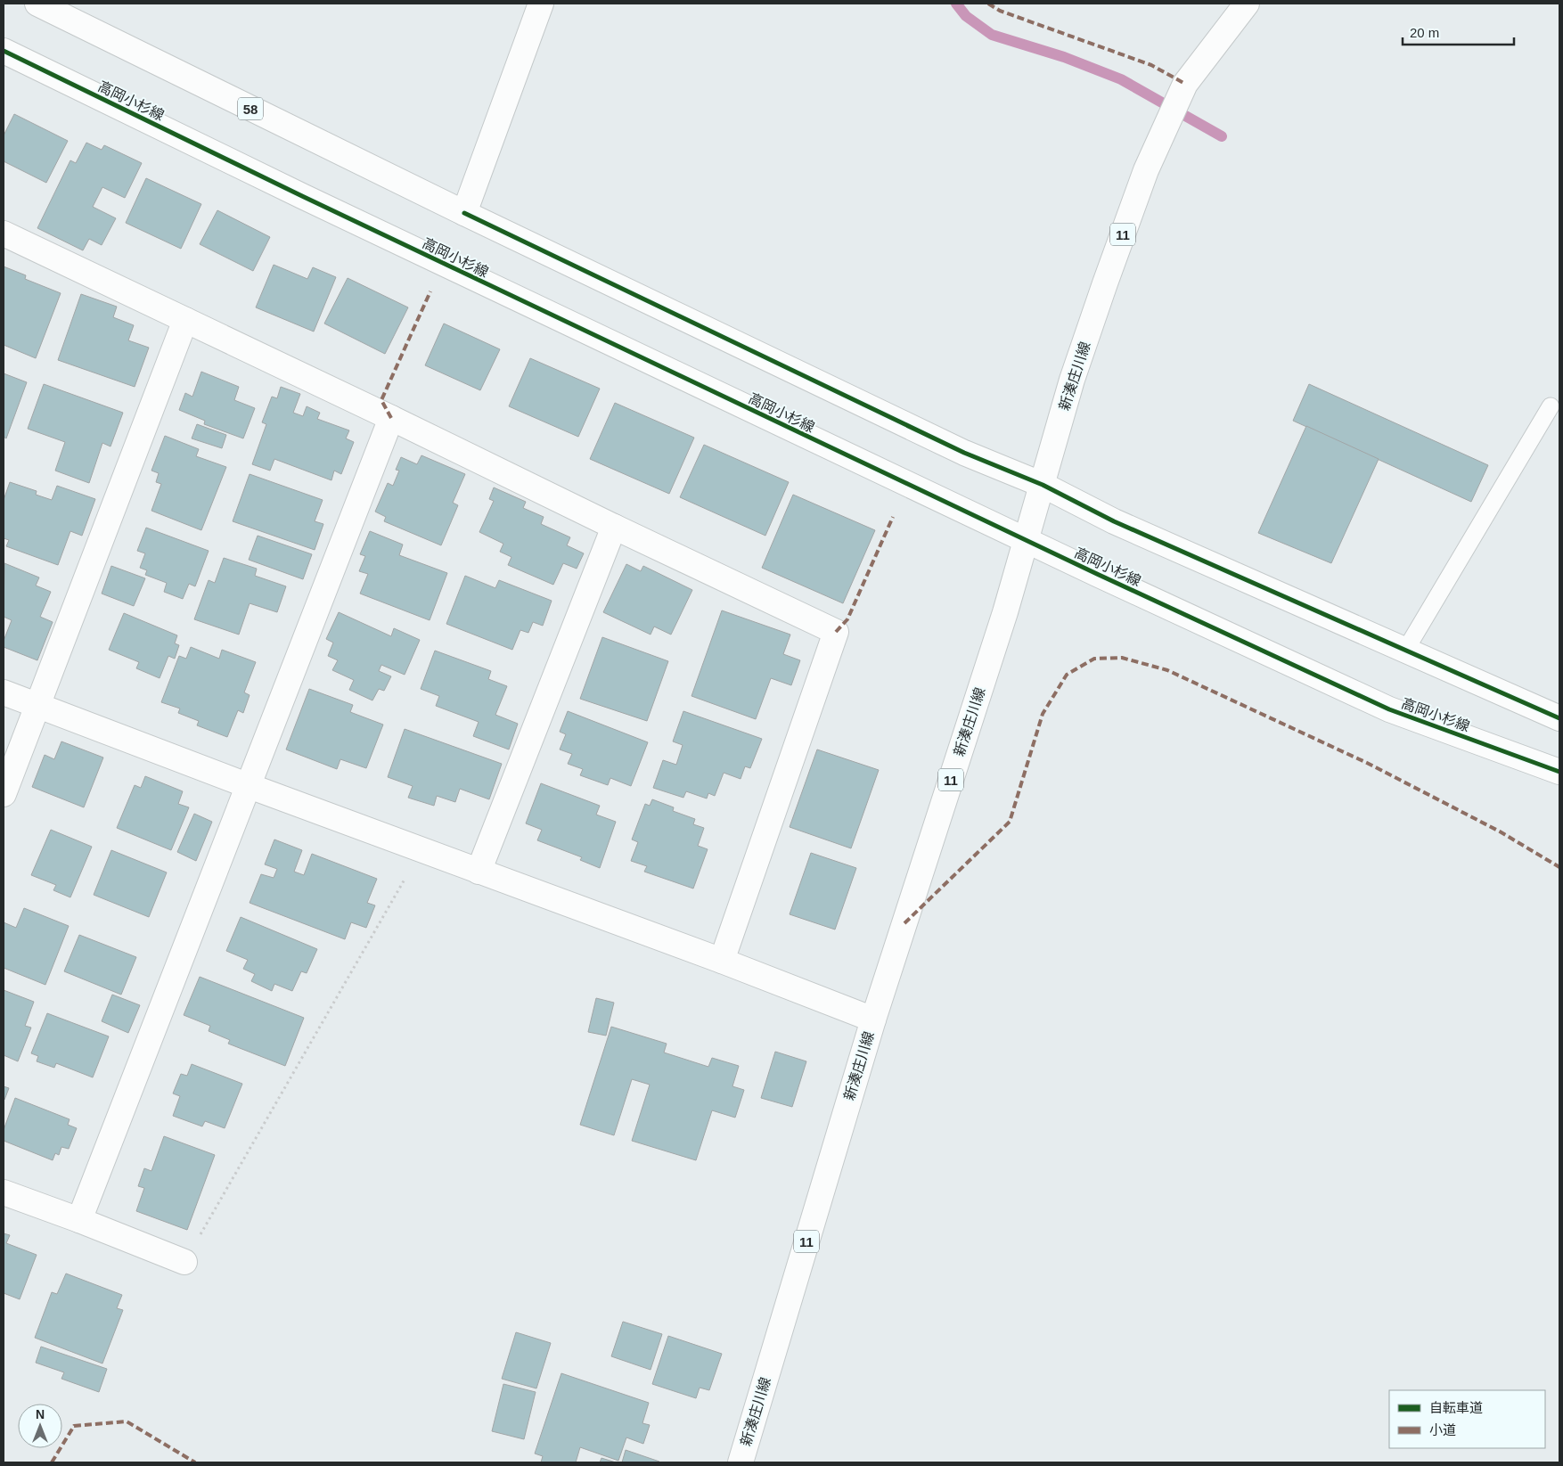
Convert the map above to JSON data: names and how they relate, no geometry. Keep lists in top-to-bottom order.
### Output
{
  "streets": {
    "main road": [
      "高岡小杉線",
      "58",
      "11",
      "新湊庄川線"
    ]
  },
  "crossings": [
    ["高岡小杉線", "新湊庄川線"],
    ["58", "新湊庄川線"]
  ],
  "legend": ["自転車道", "小道"],
  "scale_bar": "20 m",
  "north": "top"
}
